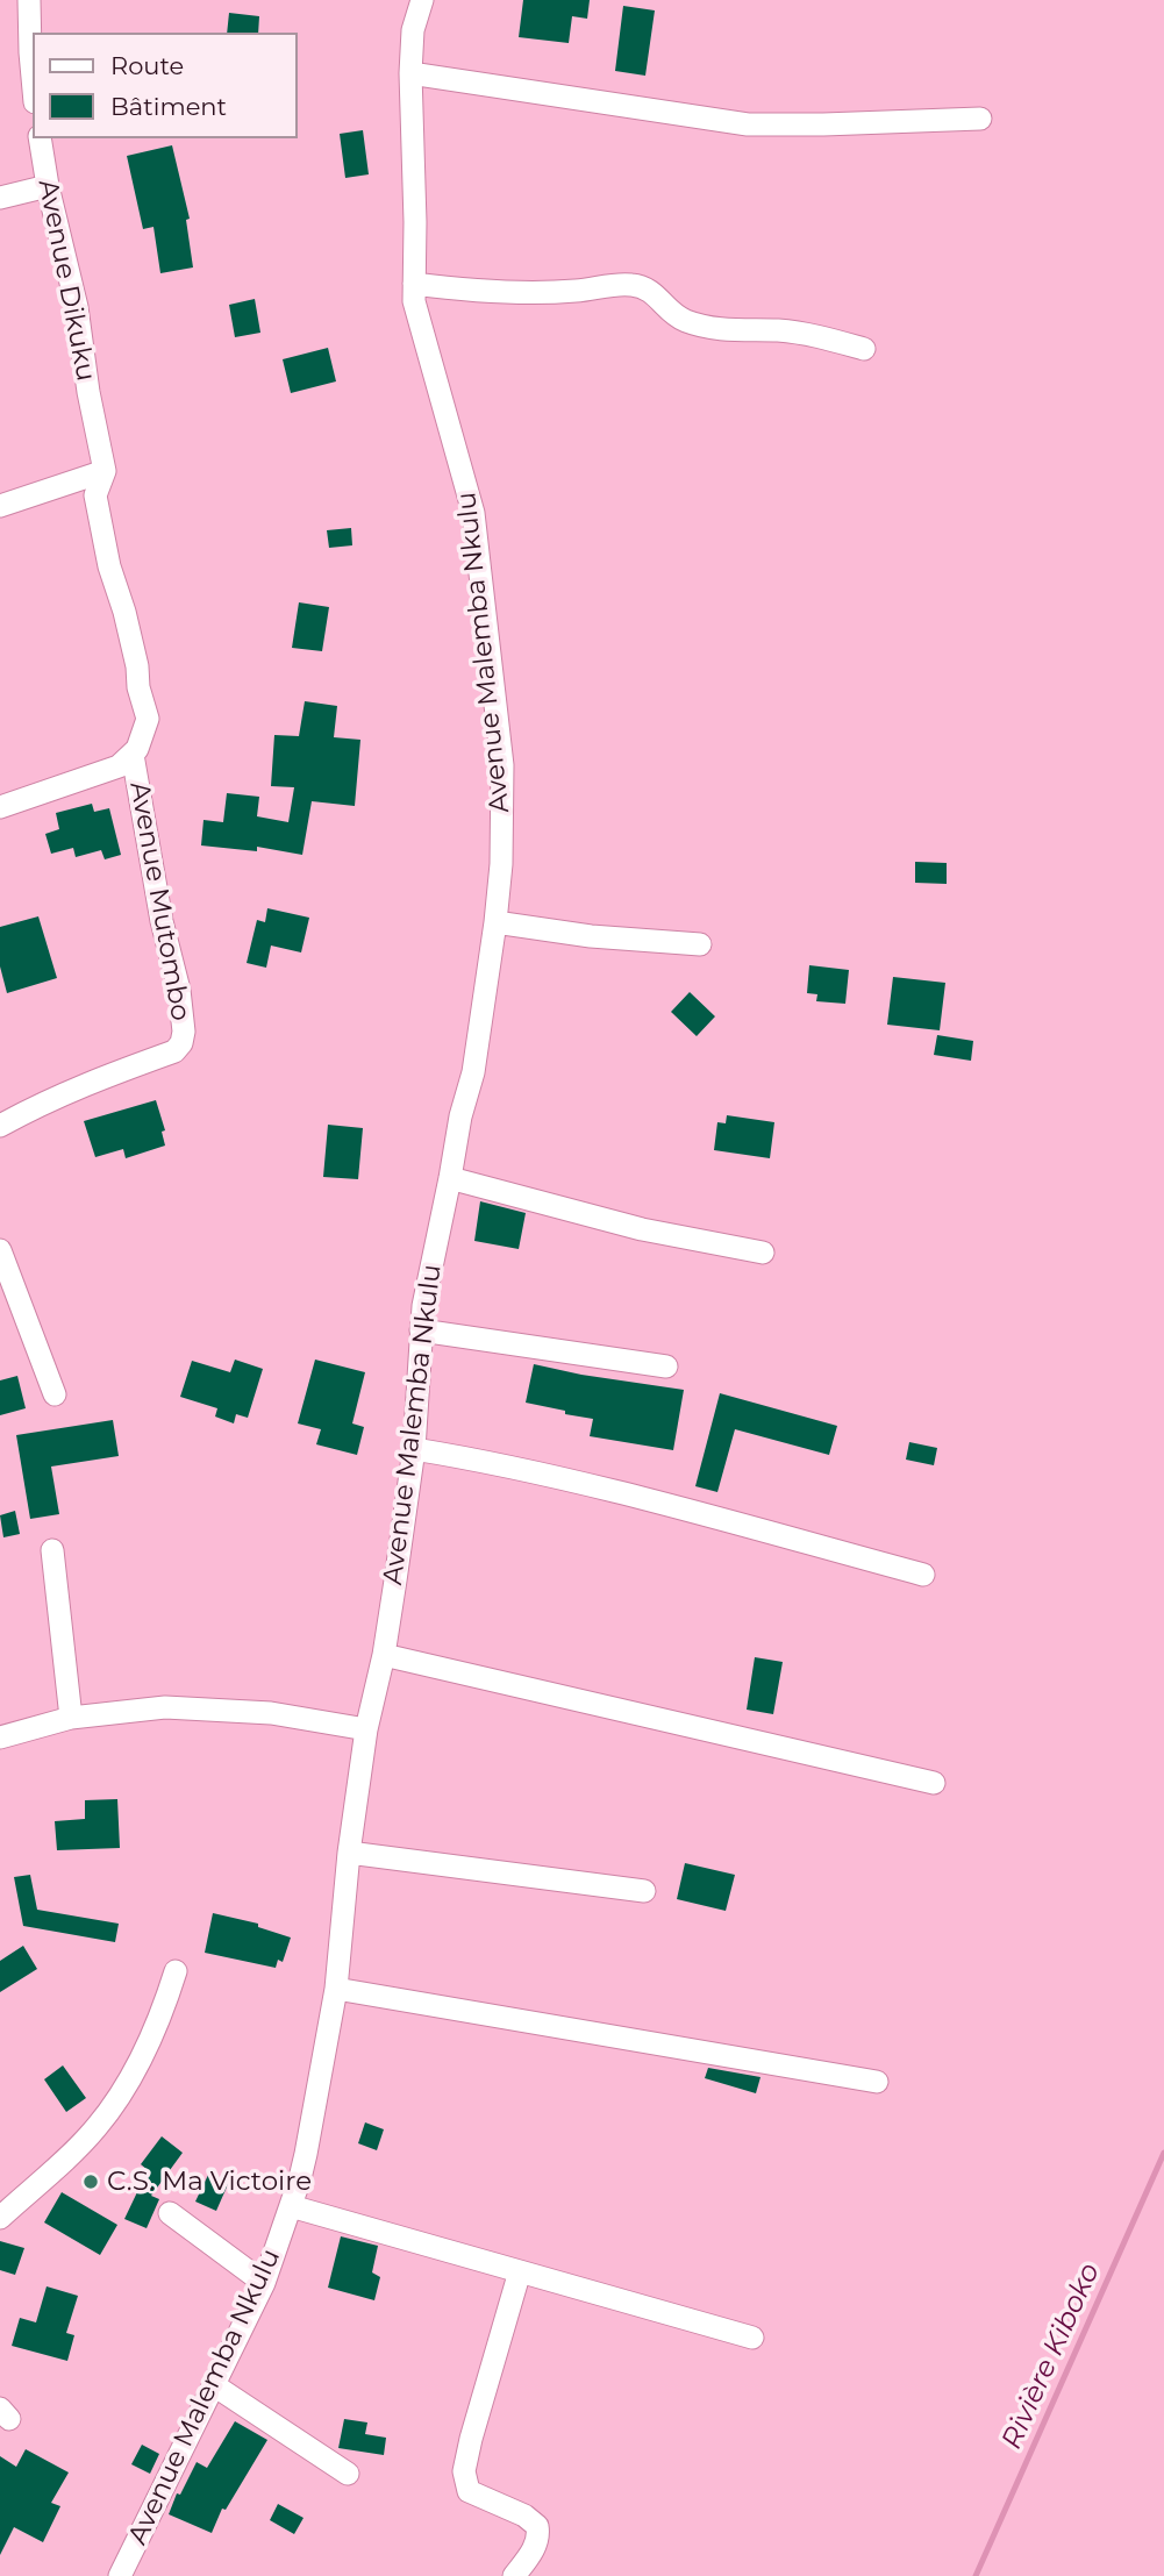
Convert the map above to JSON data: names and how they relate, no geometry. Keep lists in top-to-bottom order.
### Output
{
  "streets": {
    "street": ["Avenue Dikuku", "Avenue Malemba Nkulu", "Avenue Mutombo"]
  },
  "water": ["Rivière Kiboko"],
  "places": ["C.S. Ma Victoire"],
  "legend": ["Route", "Bâtiment"]
}
